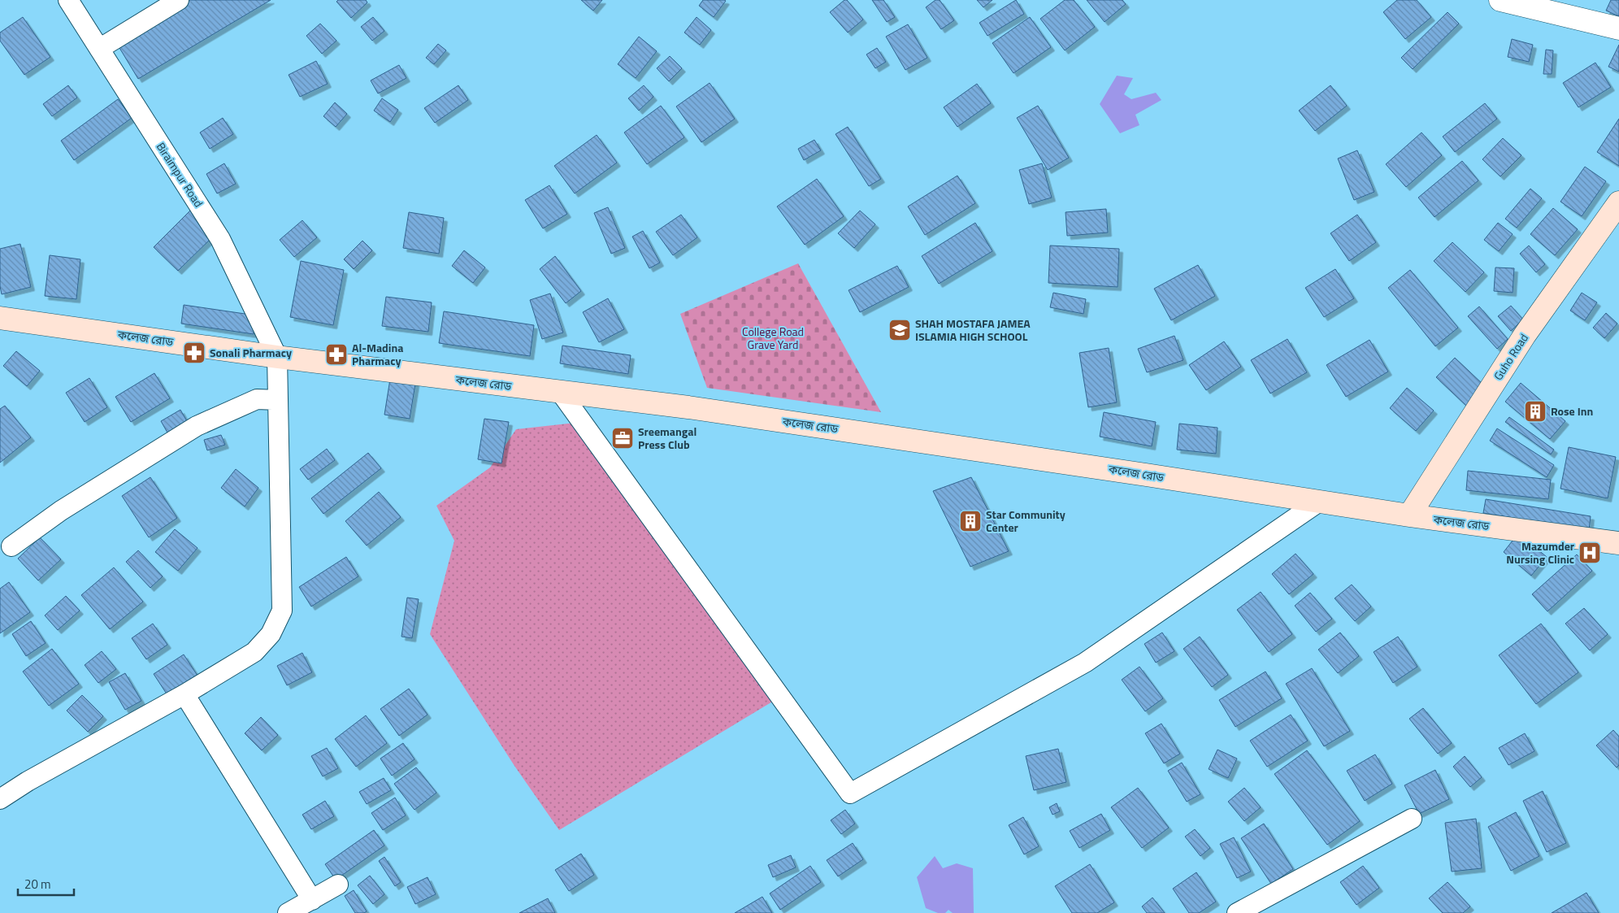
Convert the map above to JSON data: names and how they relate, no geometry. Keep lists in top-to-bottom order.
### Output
{
  "streets": {
    "main road": ["কলেজ রোড", "Guho Road"],
    "street": ["Biraimpur Road"]
  },
  "crossings": [
    ["Biraimpur Road", "কলেজ রোড"],
    ["কলেজ রোড", "Guho Road"]
  ],
  "parks": ["College Road Grave Yard"],
  "places": {
    "school or university": ["SHAH MOSTAFA JAMEA ISLAMIA HIGH SCHOOL"],
    "pharmacy": ["Sonali Pharmacy", "Al-Madina Pharmacy"],
    "building": ["Rose Inn", "Star Community Center"],
    "office": ["Sreemangal Press Club"],
    "hospital": ["Mazumder Nursing Clinic"]
  },
  "scale_bar": "20 m"
}
